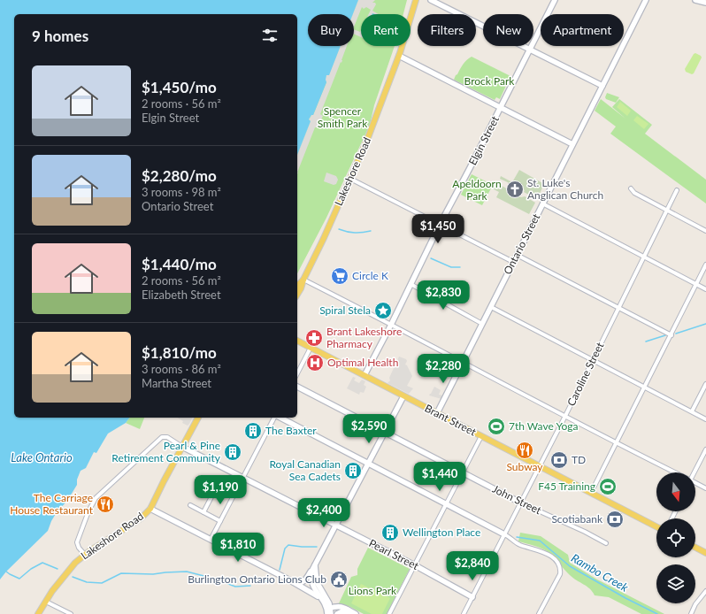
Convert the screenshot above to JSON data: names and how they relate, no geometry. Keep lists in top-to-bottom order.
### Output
{
  "streets": {
    "main road": ["Lakeshore Road", "Brant Street"],
    "street": [
      "Elgin Street",
      "Ontario Street",
      "Caroline Street",
      "John Street",
      "Pearl Street"
    ]
  },
  "crossings": [
    ["Elgin Street", "Brant Street"],
    ["Lakeshore Road", "Pearl Street"],
    ["Ontario Street", "Brant Street"],
    ["Caroline Street", "Brant Street"],
    ["Caroline Street", "John Street"],
    ["Caroline Street", "Pearl Street"]
  ],
  "water": ["Lake Ontario", "Rambo Creek"],
  "parks": [
    "Brock Park",
    "Spencer Smith Park",
    "Apeldoorn Park",
    "Lions Park"
  ],
  "places": {
    "church": ["St. Luke's Anglican Church"],
    "supermarket": ["Circle K"],
    "place": ["Spiral Stela"],
    "pharmacy": ["Brant Lakeshore Pharmacy"],
    "hospital": ["Optimal Health"],
    "sports": ["7th Wave Yoga", "F45 Training"],
    "building": [
      "The Baxter",
      "Pearl & Pine Retirement Community",
      "Royal Canadian Sea Cadets",
      "Wellington Place"
    ],
    "restaurant": ["Subway", "The Carriage House Restaurant"],
    "bank": ["TD", "Scotiabank"],
    "public building": ["Burlington Ontario Lions Club"]
  },
  "north": "bottom",
  "page": {
    "chip": [
      "Buy",
      "Rent",
      "Filters",
      "New",
      "Apartment"
    ],
    "heading": "9 homes",
    "list": [
      {
        "name": "$1,450/mo",
        "note": "2 rooms · 56 m² · Elgin Street"
      },
      {
        "name": "$2,280/mo",
        "note": "3 rooms · 98 m² · Ontario Street"
      },
      {
        "name": "$1,440/mo",
        "note": "2 rooms · 56 m² · Elizabeth Street"
      },
      {
        "name": "$1,810/mo",
        "note": "3 rooms · 86 m² · Martha Street"
      }
    ],
    "price": [
      "$1,450",
      "$2,830",
      "$2,280",
      "$2,590",
      "$1,440",
      "$1,190",
      "$2,400",
      "$1,810",
      "$2,840"
    ]
  }
}
